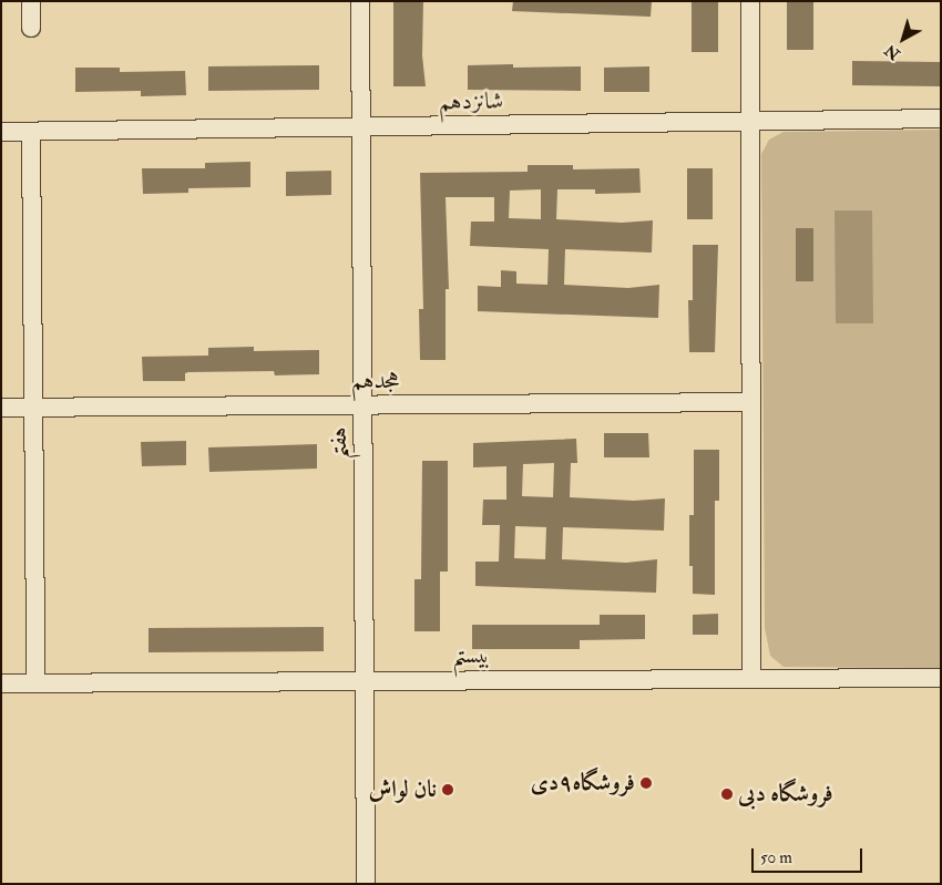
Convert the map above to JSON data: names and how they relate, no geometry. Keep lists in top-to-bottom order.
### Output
{
  "streets": {
    "street": [
      "شانزدهم",
      "هجدهم",
      "هفتم",
      "بیستم"
    ]
  },
  "crossings": [
    ["شانزدهم", "هفتم"],
    ["هجدهم", "هفتم"],
    ["هفتم", "بیستم"]
  ],
  "places": ["فروشگاه۹دی", "نان لواش", "فروشگاه دبی"],
  "scale_bar": "50 m",
  "north": "bottom left"
}
